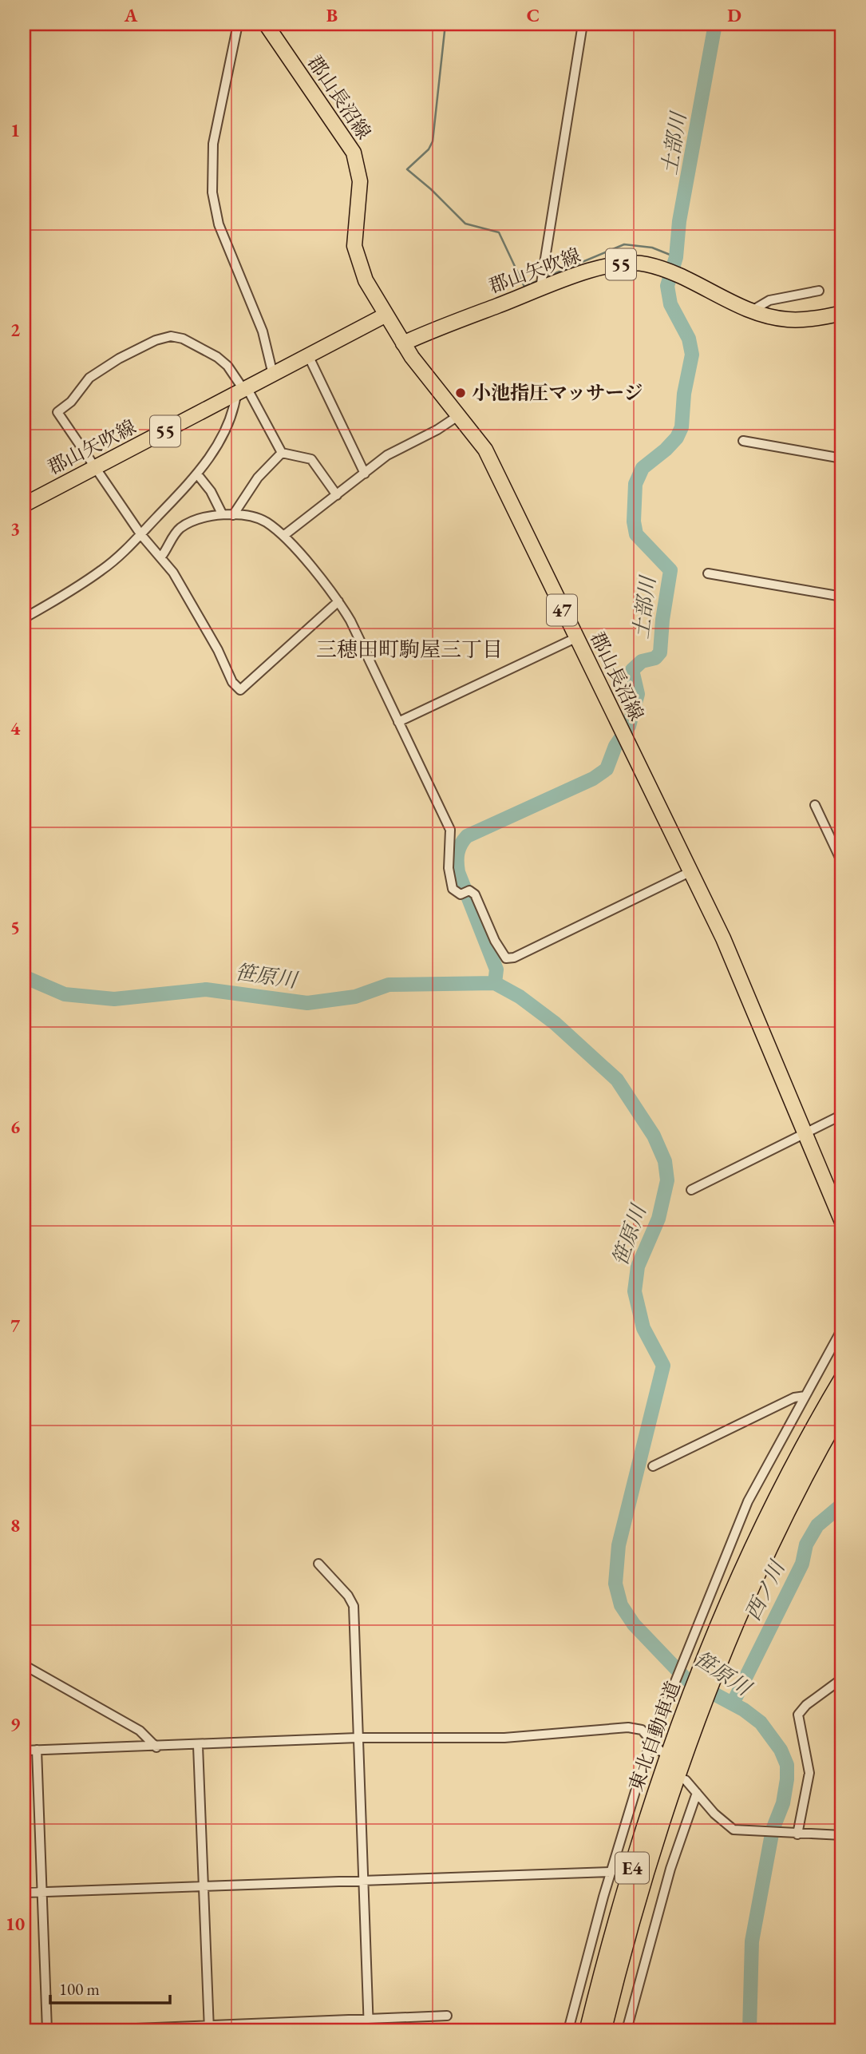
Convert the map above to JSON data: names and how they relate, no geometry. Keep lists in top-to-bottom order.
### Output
{
  "streets": {
    "highway": ["東北自動車道", "E4"],
    "main road": [
      "郡山長沼線",
      "55",
      "郡山矢吹線",
      "47"
    ]
  },
  "crossings": [
    ["郡山長沼線", "郡山矢吹線"]
  ],
  "districts": ["三穂田町駒屋三丁目"],
  "water": ["土部川", "笹原川", "西ノ川"],
  "places": ["小池指圧マッサージ"],
  "scale_bar": "100 m",
  "grid": {
    "columns": [
      "A",
      "B",
      "C",
      "D"
    ],
    "rows": [
      "1",
      "2",
      "3",
      "4",
      "5",
      "6",
      "7",
      "8",
      "9",
      "10"
    ]
  }
}
